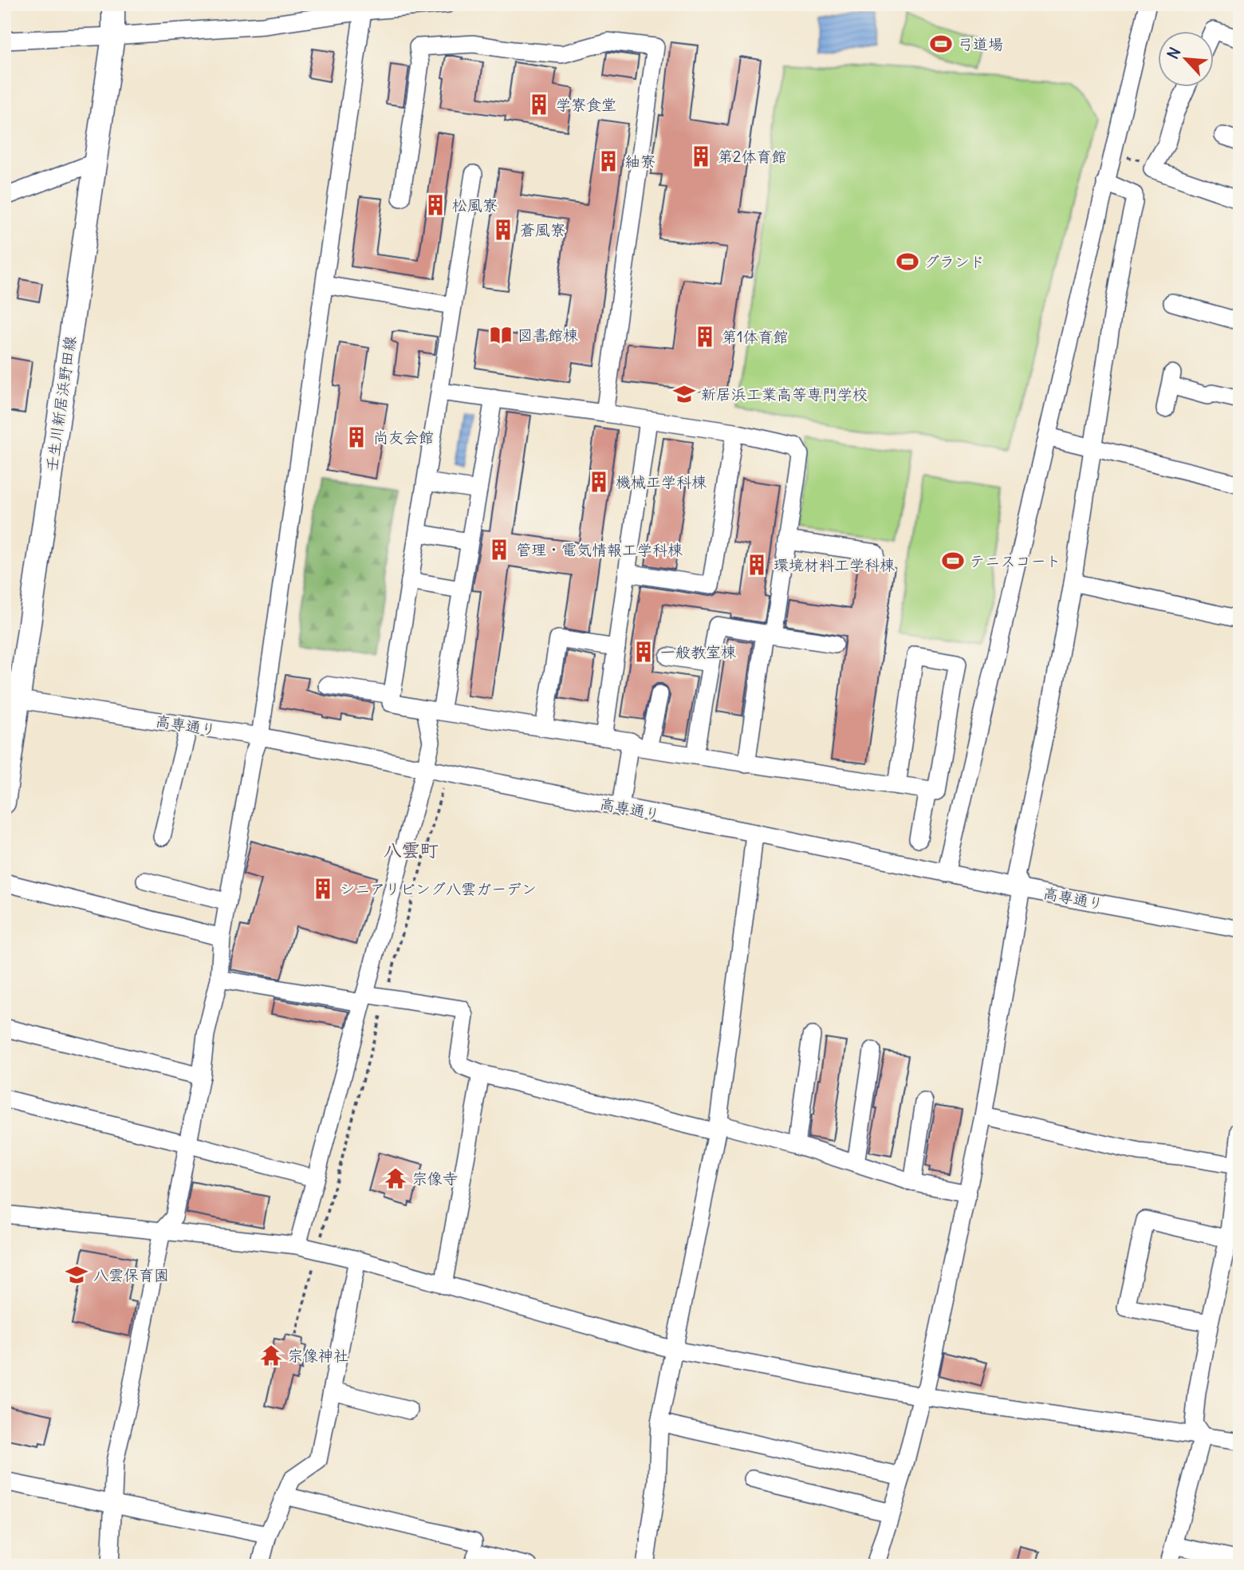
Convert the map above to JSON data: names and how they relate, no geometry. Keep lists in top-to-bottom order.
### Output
{
  "streets": {
    "main road": ["壬生川新居浜野田線"],
    "street": ["高専通り"]
  },
  "crossings": [
    ["壬生川新居浜野田線", "高専通り"]
  ],
  "districts": ["八雲町"],
  "places": {
    "sports": ["弓道場", "グランド", "テニスコート"],
    "building": [
      "学寮食堂",
      "第2体育館",
      "紬寮",
      "松風寮",
      "蒼風寮",
      "第1体育館",
      "尚友会館",
      "機械工学科棟",
      "管理・電気情報工学科棟",
      "環境材料工学科棟",
      "一般教室棟",
      "シニアリビング八雲ガーデン"
    ],
    "library": ["図書館棟"],
    "school or university": ["新居浜工業高等専門学校", "八雲保育園"],
    "temple": ["宗像寺", "宗像神社"]
  },
  "north": "top left"
}
